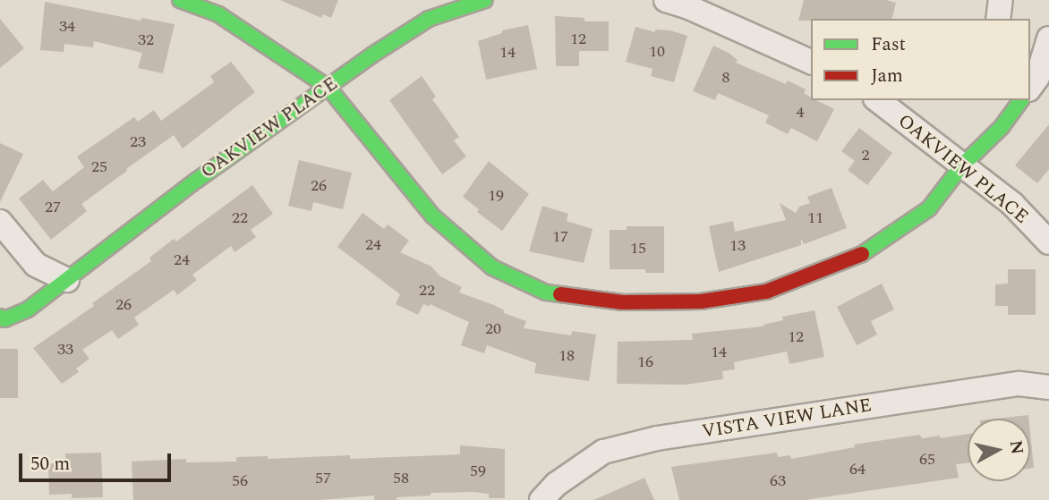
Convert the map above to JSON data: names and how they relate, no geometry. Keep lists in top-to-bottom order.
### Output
{
  "streets": {
    "street": ["OAKVIEW PLACE", "VISTA VIEW LANE"]
  },
  "house_numbers": [
    "34",
    "12",
    "32",
    "10",
    "14",
    "8",
    "4",
    "23",
    "2",
    "25",
    "26",
    "19",
    "27",
    "22",
    "11",
    "17",
    "24",
    "13",
    "15",
    "24",
    "22",
    "26",
    "20",
    "12",
    "33",
    "14",
    "18",
    "16",
    "65",
    "64",
    "59",
    "57",
    "58",
    "56",
    "63"
  ],
  "legend": ["Fast", "Jam"],
  "scale_bar": "50 m",
  "north": "right"
}
